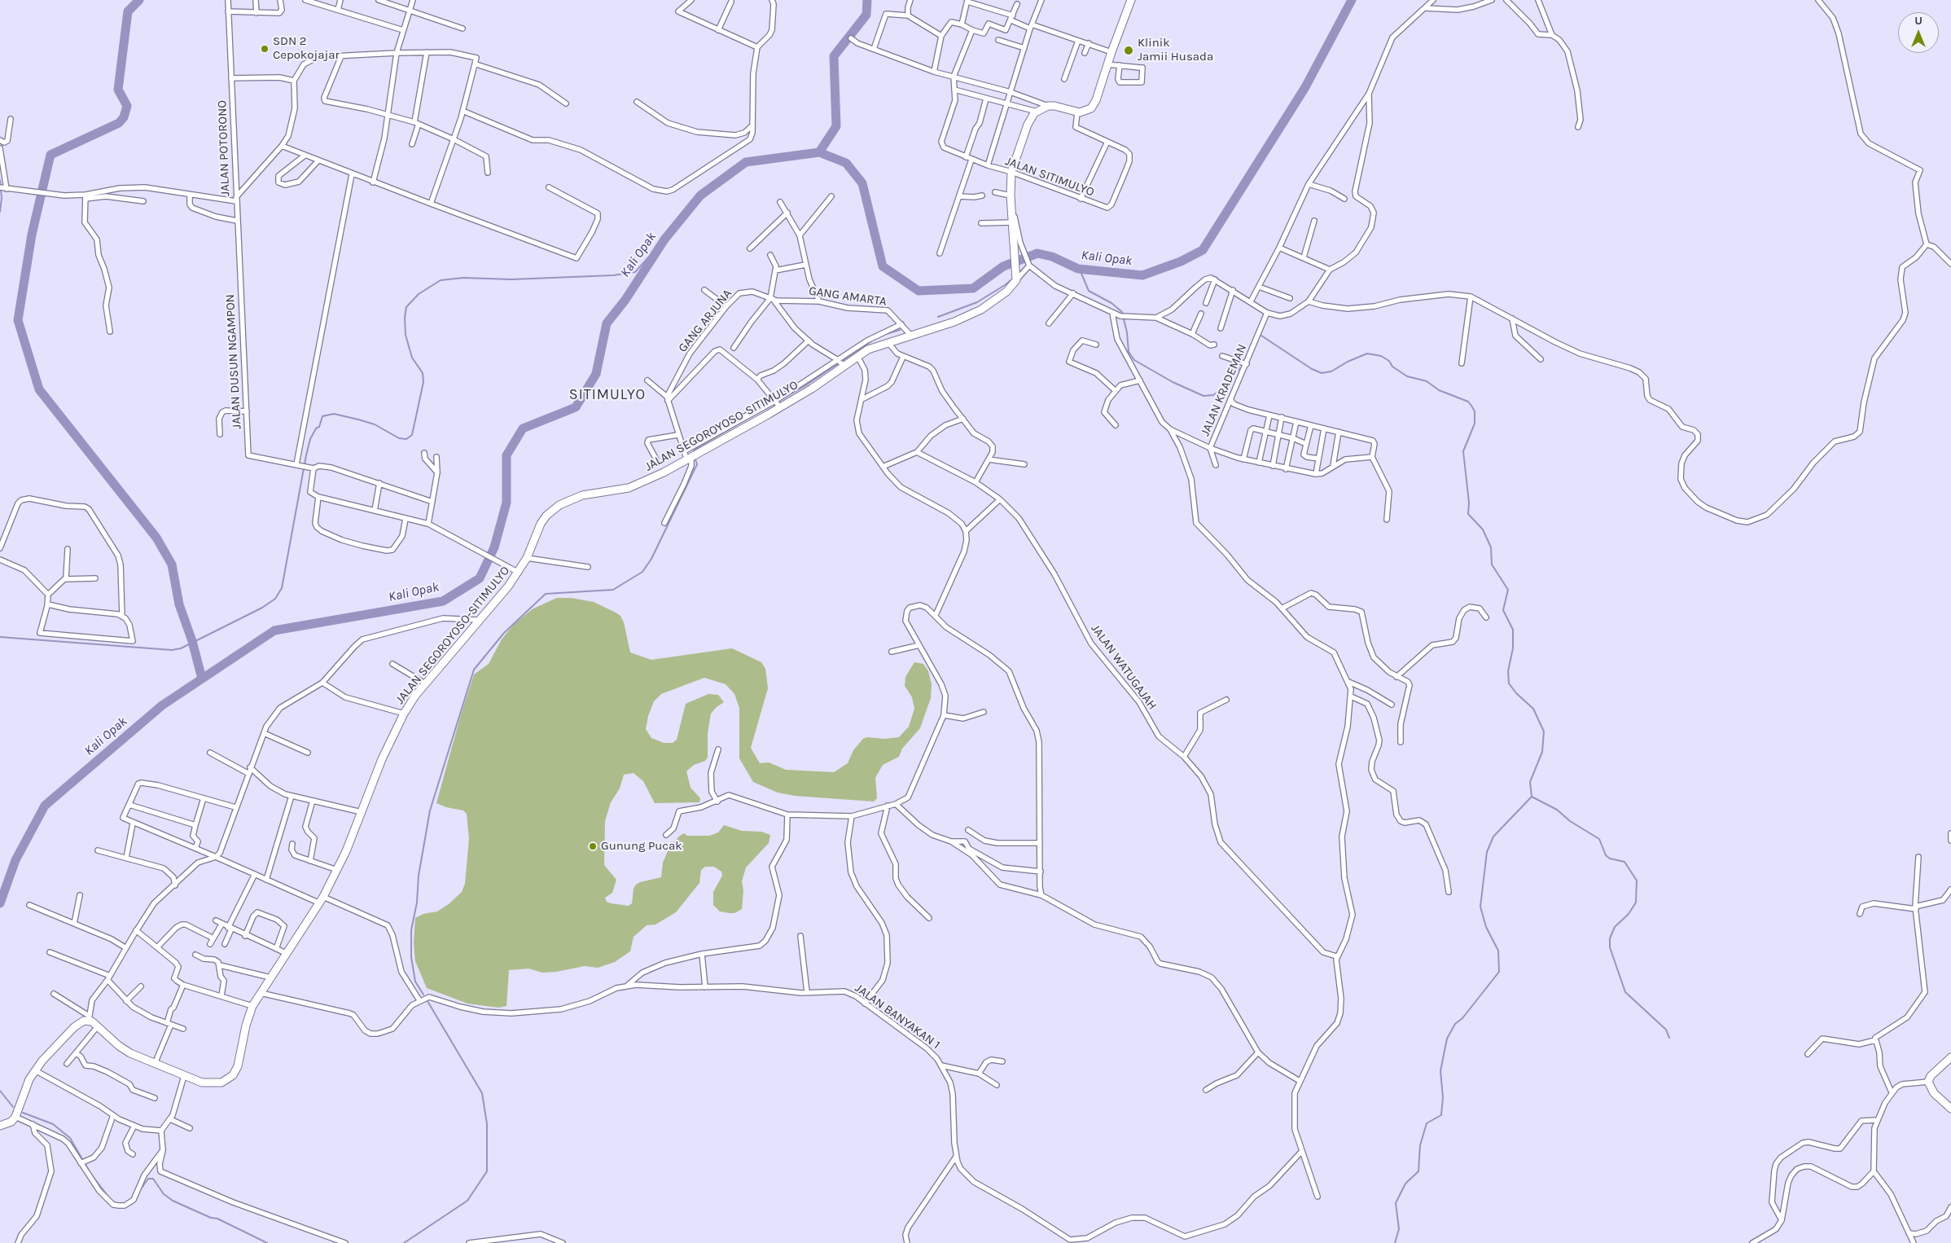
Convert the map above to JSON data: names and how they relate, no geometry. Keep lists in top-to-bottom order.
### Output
{
  "streets": {
    "main road": ["JALAN SEGOROYOSO-SITIMULYO"],
    "street": [
      "JALAN POTORONO",
      "JALAN SITIMULYO",
      "GANG AMARTA",
      "GANG ARJUNA",
      "JALAN DUSUN NGAMPON",
      "JALAN KRADEMAN",
      "JALAN WATUGAJAH",
      "JALAN BANYAKAN 1"
    ]
  },
  "crossings": [
    ["JALAN POTORONO", "JALAN DUSUN NGAMPON"],
    ["GANG AMARTA", "GANG ARJUNA"],
    ["GANG AMARTA", "JALAN SEGOROYOSO-SITIMULYO"]
  ],
  "districts": ["SITIMULYO"],
  "water": ["Kali Opak"],
  "places": ["SDN 2 Cepokojajar", "Klinik Jamii Husada", "Gunung Pucak"],
  "north": "top"
}
